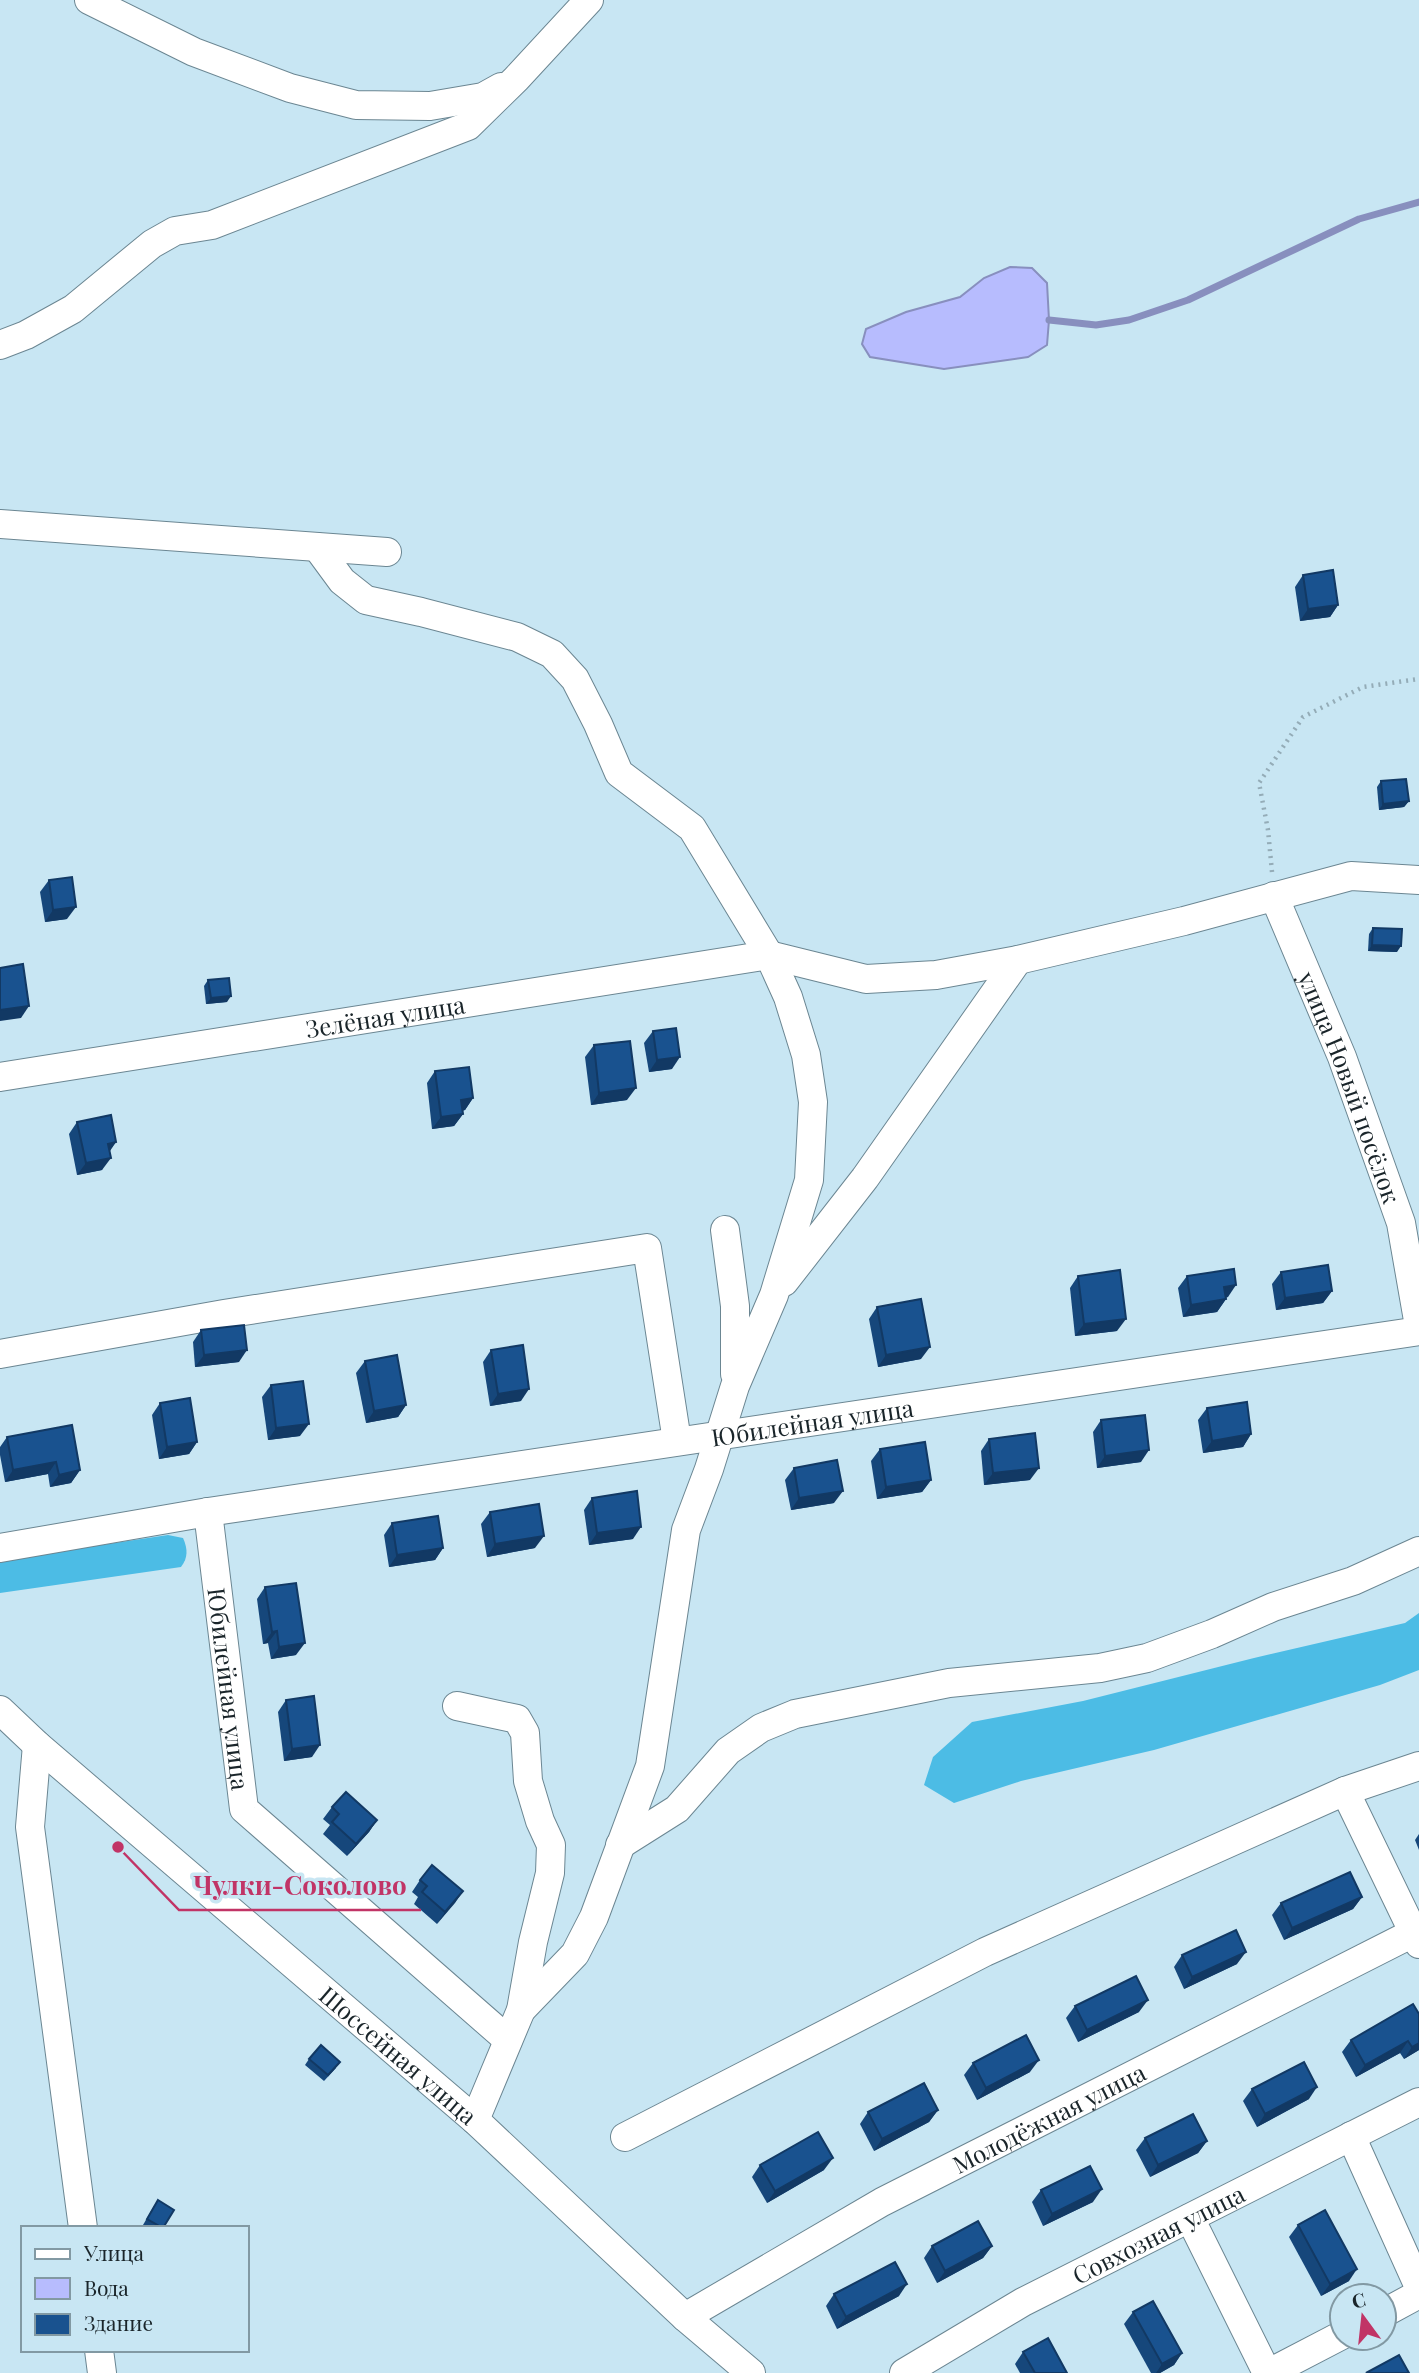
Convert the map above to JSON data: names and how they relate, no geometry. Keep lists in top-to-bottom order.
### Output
{
  "streets": {
    "street": [
      "Зелёная улица",
      "улица Новый посёлок",
      "Юбилейная улица",
      "Шоссейная улица",
      "Молодёжная улица",
      "Совхозная улица"
    ]
  },
  "crossings": [
    ["улица Новый посёлок", "Юбилейная улица"],
    ["Шоссейная улица", "Молодёжная улица"]
  ],
  "places": ["Чулки-Соколово"],
  "legend": ["Улица", "Вода", "Здание"],
  "north": "top"
}
